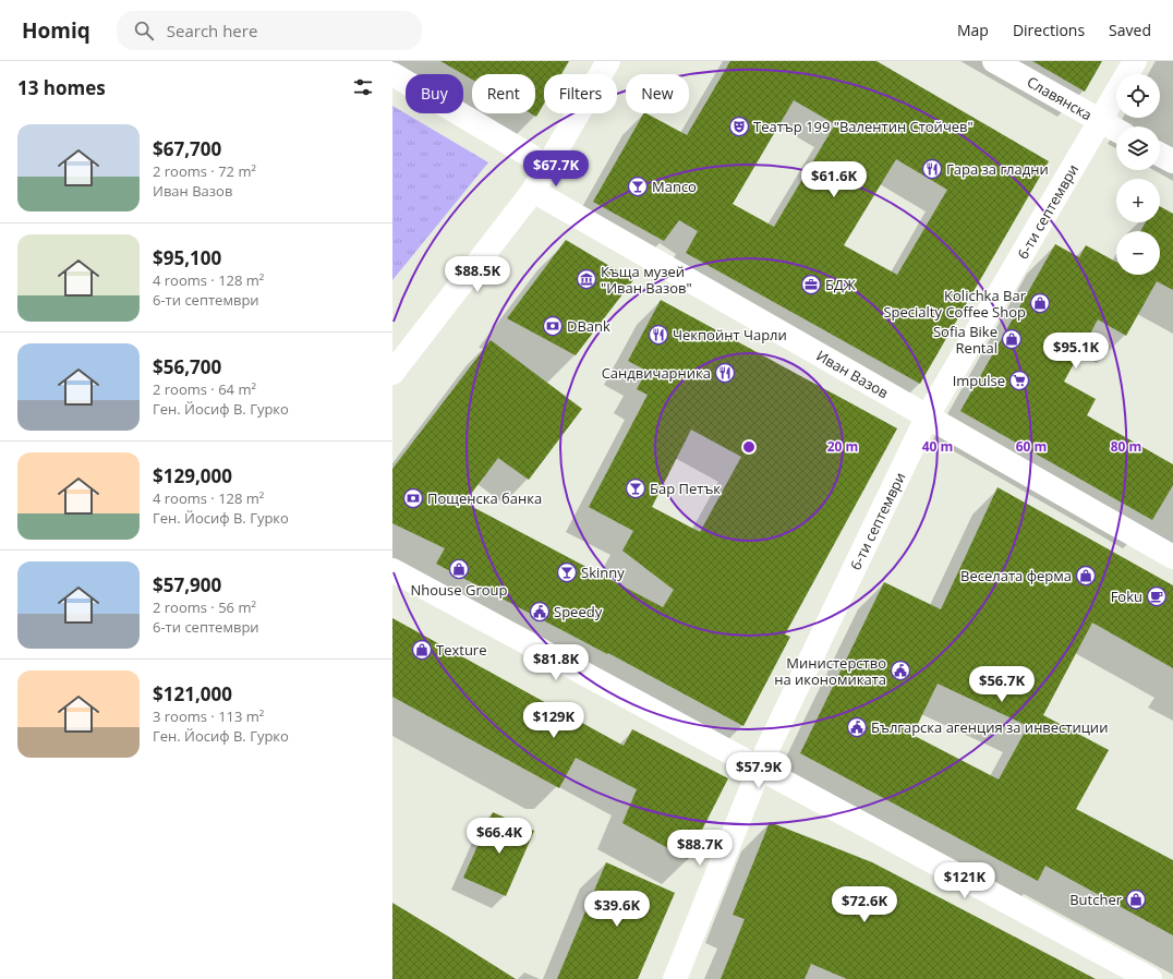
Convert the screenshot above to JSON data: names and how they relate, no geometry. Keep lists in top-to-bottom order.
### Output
{
  "streets": {
    "street": ["Славянска", "6-ти септември", "Иван Вазов"]
  },
  "crossings": [
    ["Славянска", "6-ти септември"],
    ["6-ти септември", "Иван Вазов"]
  ],
  "places": {
    "theatre": ["Театър 199 \"Валентин Стойчев\""],
    "restaurant": ["Гара за гладни", "Чекпойнт Чарли", "Сандвичарника"],
    "bar": ["Manco", "Бар Петък", "Skinny"],
    "museum": ["Къща музей \"Иван Вазов\""],
    "office": ["БДЖ"],
    "shop": [
      "Kolichka Bar Specialty Coffee Shop",
      "Sofia Bike Rental",
      "Nhouse Group",
      "Веселата ферма",
      "Texture",
      "Butcher"
    ],
    "bank": ["DBank", "Пощенска банка"],
    "supermarket": ["Impulse"],
    "cafe": ["Foku"],
    "public building": ["Speedy", "Министерство на икономиката", "Българска агенция за инвестиции"]
  },
  "page": {
    "header": "Homiq",
    "search": "Search here",
    "nav": ["Map", "Directions", "Saved"],
    "heading": "13 homes",
    "map_buttons": ["+", "−"],
    "chip": [
      "Buy",
      "Rent",
      "Filters",
      "New"
    ],
    "list": [
      {
        "name": "$67,700",
        "note": "2 rooms · 72 m² · Иван Вазов"
      },
      {
        "name": "$95,100",
        "note": "4 rooms · 128 m² · 6-ти септември"
      },
      {
        "name": "$56,700",
        "note": "2 rooms · 64 m² · Ген. Йосиф В. Гурко"
      },
      {
        "name": "$129,000",
        "note": "4 rooms · 128 m² · Ген. Йосиф В. Гурко"
      },
      {
        "name": "$57,900",
        "note": "2 rooms · 56 m² · 6-ти септември"
      },
      {
        "name": "$121,000",
        "note": "3 rooms · 113 m² · Ген. Йосиф В. Гурко"
      }
    ],
    "price": [
      "$67.7K",
      "$61.6K",
      "$88.5K",
      "$95.1K",
      "$81.8K",
      "$56.7K",
      "$129K",
      "$57.9K",
      "$66.4K",
      "$88.7K",
      "$121K",
      "$72.6K",
      "$39.6K"
    ]
  },
  "rings": [
    "20 m",
    "40 m",
    "60 m",
    "80 m"
  ]
}
